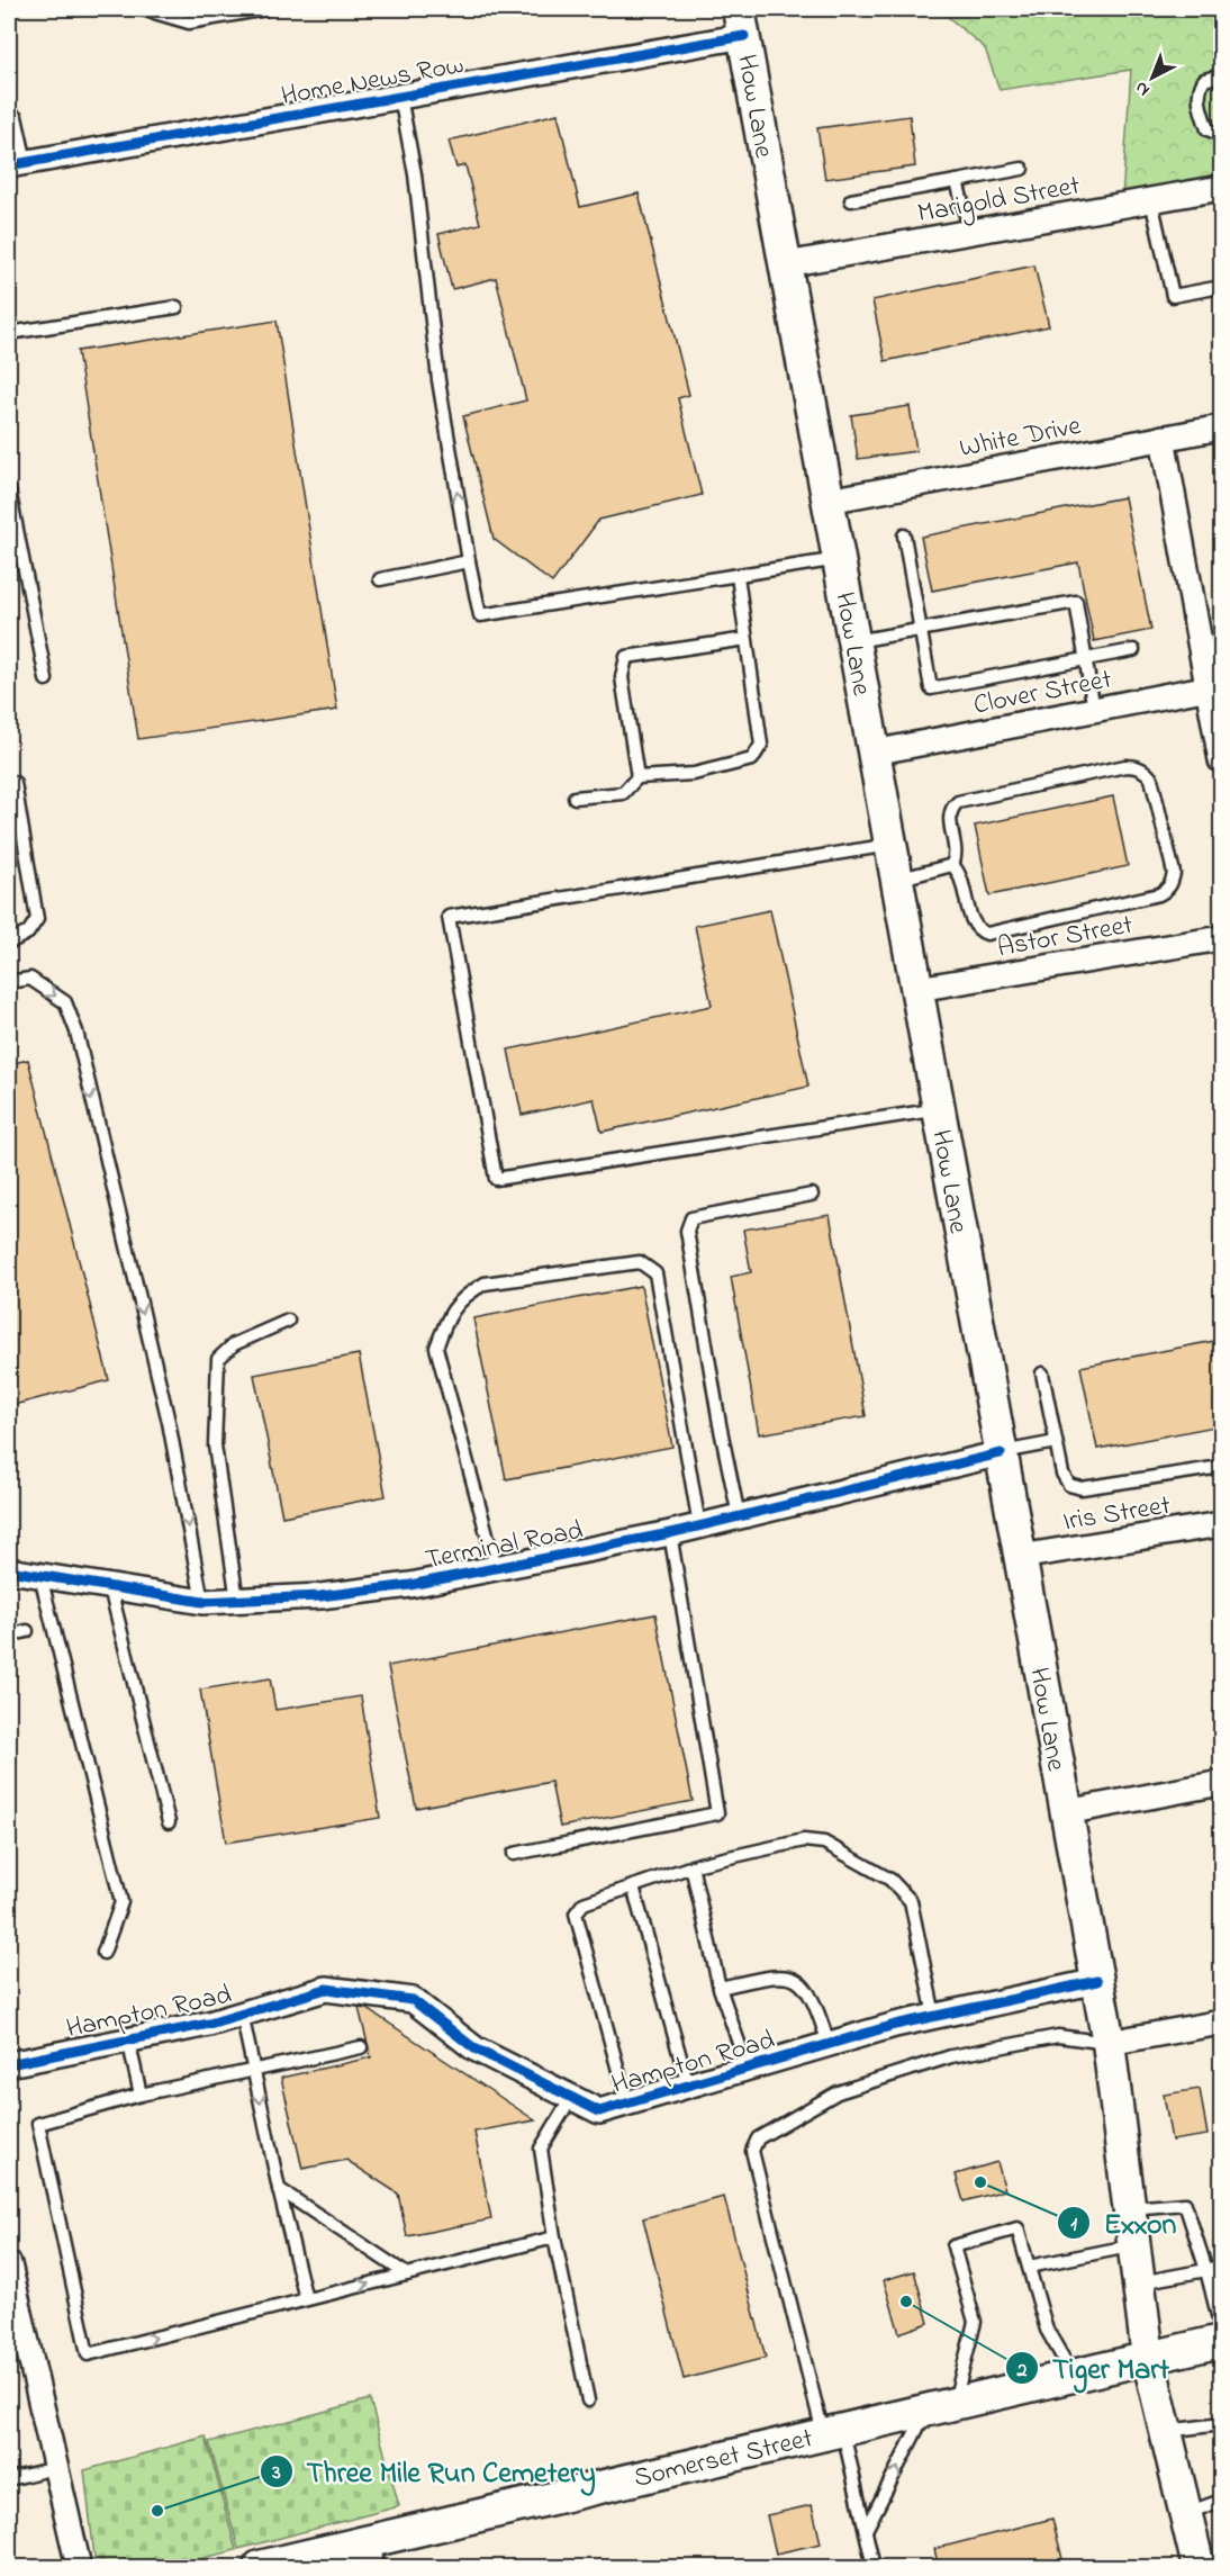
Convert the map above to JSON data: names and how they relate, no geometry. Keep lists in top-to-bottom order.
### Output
{
  "streets": {
    "main road": ["How Lane", "Somerset Street"],
    "street": [
      "Home News Row",
      "Marigold Street",
      "White Drive",
      "Clover Street",
      "Astor Street",
      "Iris Street",
      "Terminal Road",
      "Hampton Road"
    ]
  },
  "crossings": [
    ["Home News Row", "How Lane"],
    ["How Lane", "Marigold Street"],
    ["How Lane", "White Drive"],
    ["How Lane", "Clover Street"],
    ["How Lane", "Astor Street"],
    ["How Lane", "Iris Street"],
    ["How Lane", "Terminal Road"],
    ["How Lane", "Hampton Road"],
    ["How Lane", "Somerset Street"]
  ],
  "places": ["Exxon", "Tiger Mart", "Three Mile Run Cemetery"],
  "north": "bottom left"
}
